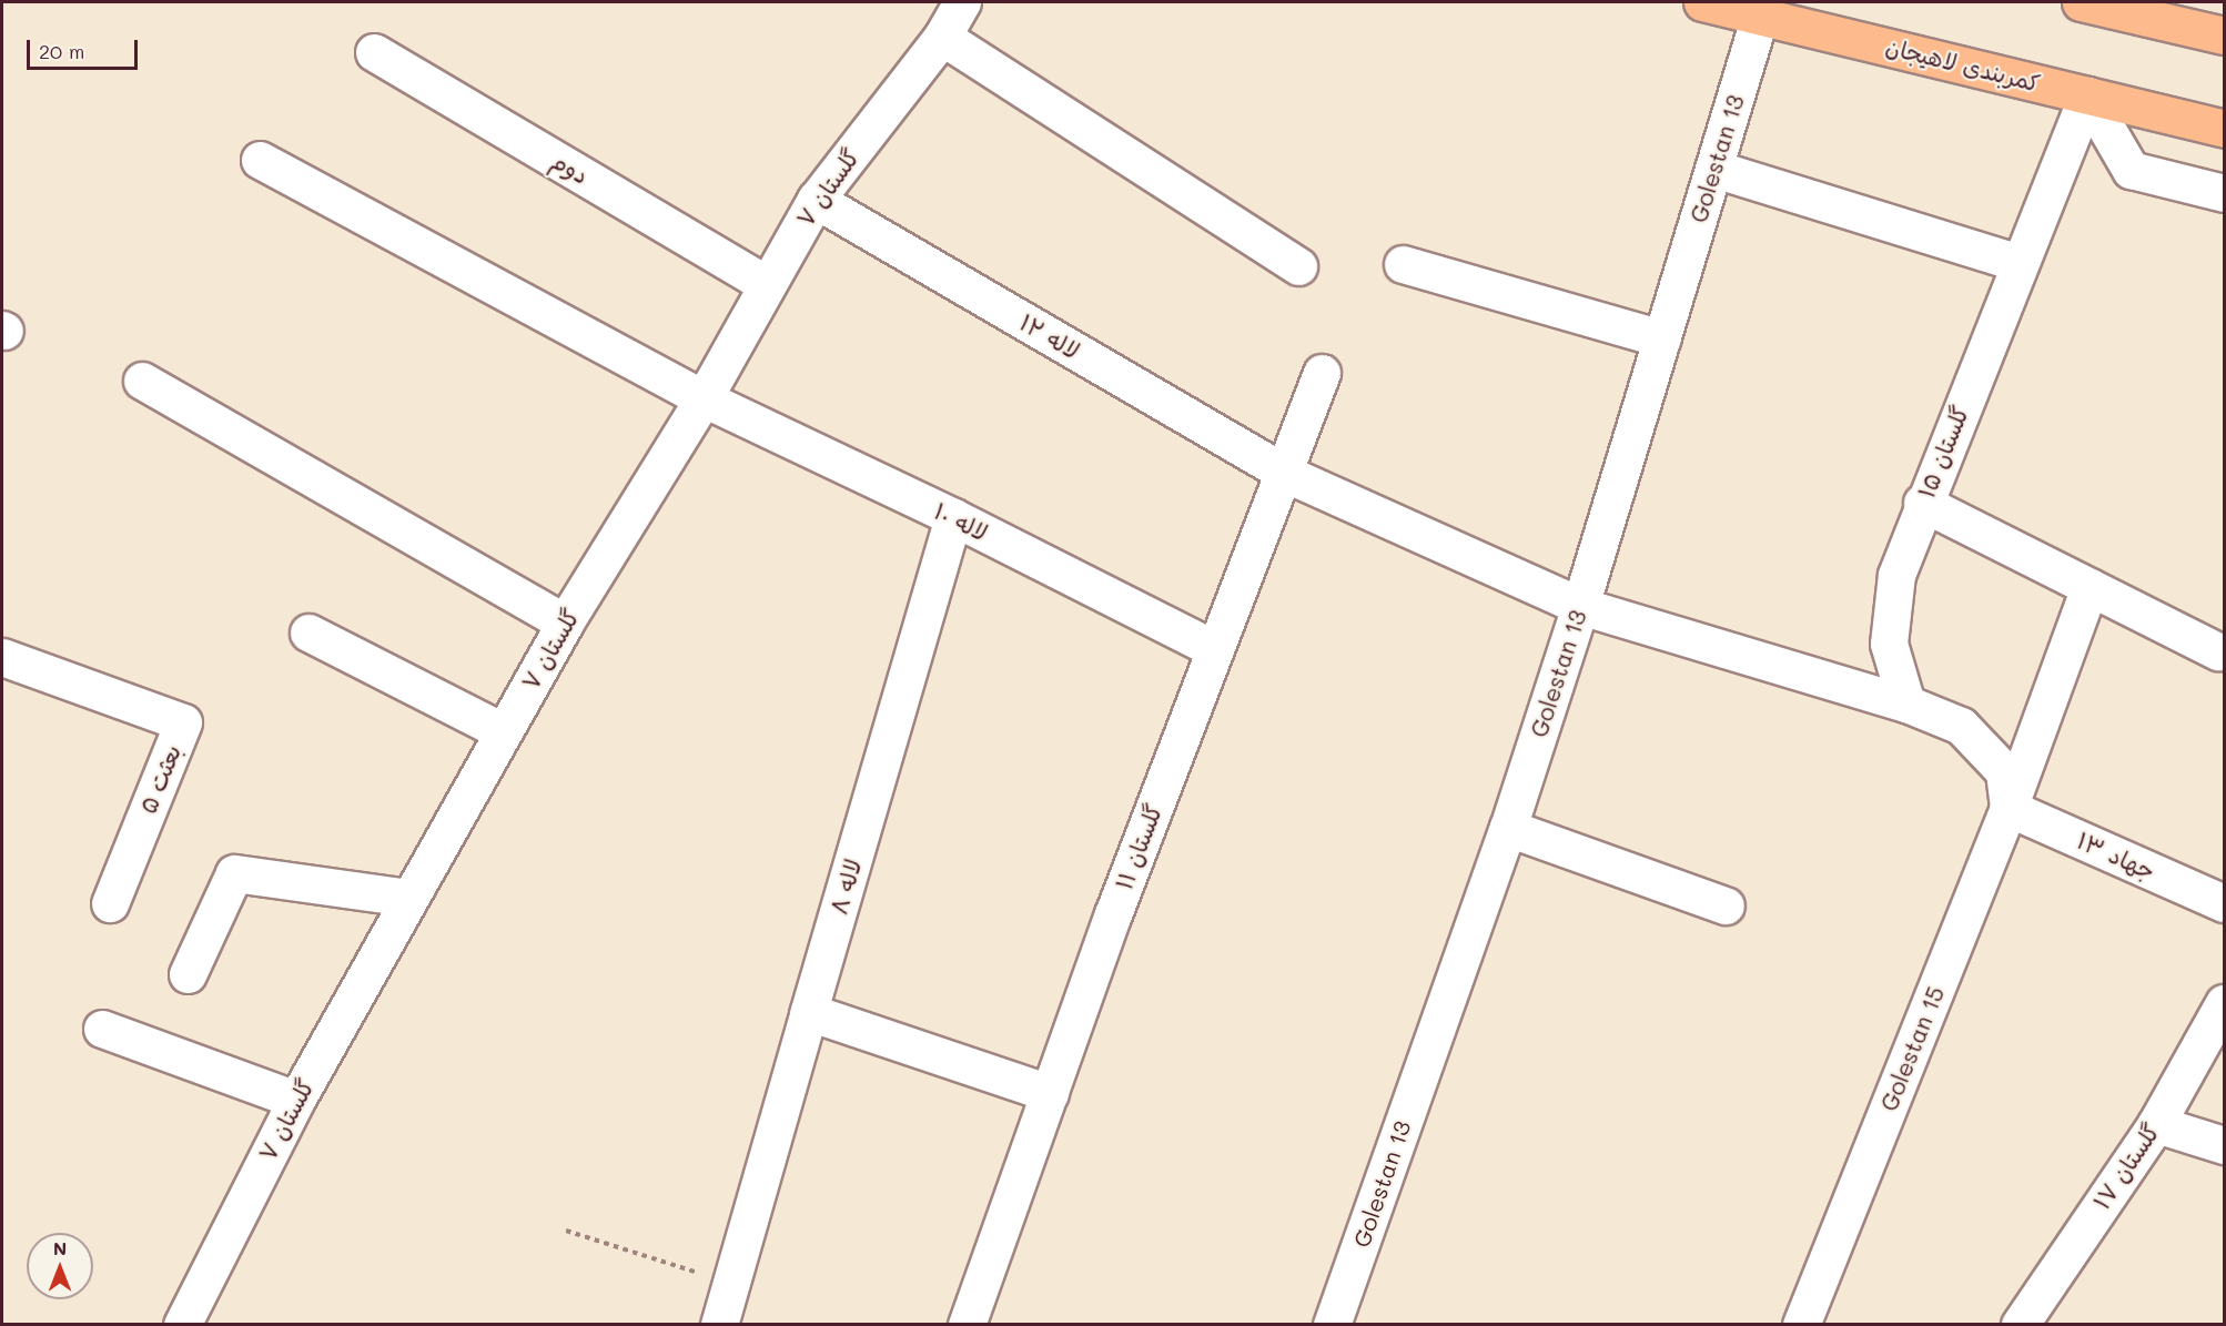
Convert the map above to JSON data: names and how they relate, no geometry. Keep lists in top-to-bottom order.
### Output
{
  "streets": {
    "highway": ["کمربندی لاهیجان"],
    "street": [
      "Golestan 13",
      "دوم",
      "گلستان ۷",
      "لاله ۱۲",
      "گلستان ۱۵",
      "لاله ۱۰",
      "بعثت ۵",
      "گلستان ۱۱",
      "جهاد ۱۳",
      "لاله ۸",
      "Golestan 15",
      "گلستان ۱۷"
    ]
  },
  "crossings": [
    ["کمربندی لاهیجان", "Golestan 13"],
    ["کمربندی لاهیجان", "گلستان ۱۵"],
    ["Golestan 13", "لاله ۱۲"],
    ["Golestan 13", "Golestan 15"],
    ["دوم", "گلستان ۷"],
    ["گلستان ۷", "لاله ۱۲"],
    ["گلستان ۷", "لاله ۱۰"],
    ["لاله ۱۲", "گلستان ۱۱"],
    ["لاله ۱۲", "Golestan 15"],
    ["گلستان ۱۵", "Golestan 15"],
    ["لاله ۱۰", "گلستان ۱۱"],
    ["لاله ۱۰", "لاله ۸"],
    ["جهاد ۱۳", "Golestan 15"]
  ],
  "scale_bar": "20 m",
  "north": "top"
}
